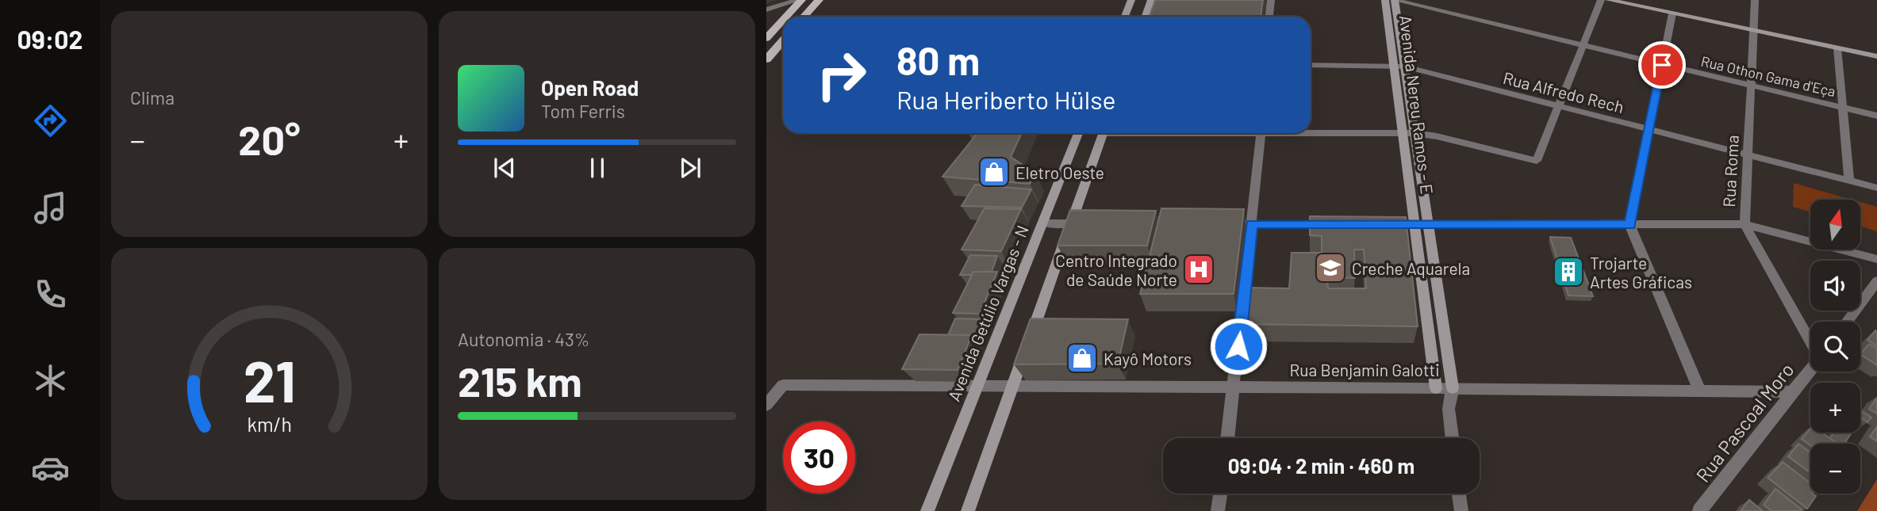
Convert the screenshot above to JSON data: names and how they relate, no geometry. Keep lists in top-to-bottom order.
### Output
{
  "streets": {
    "street": [
      "Rua Othon Gama d'Eça",
      "Rua Alfredo Rech",
      "Avenida Nereu Ramos - E",
      "Rua Roma",
      "Avenida Getúlio Vargas - N",
      "Rua Benjamin Galotti",
      "Rua Pascoal Moro"
    ]
  },
  "crossings": [
    ["Rua Othon Gama d'Eça", "Avenida Nereu Ramos - E"],
    ["Rua Othon Gama d'Eça", "Rua Roma"],
    ["Rua Alfredo Rech", "Avenida Nereu Ramos - E"],
    ["Rua Alfredo Rech", "Rua Roma"],
    ["Avenida Nereu Ramos - E", "Rua Benjamin Galotti"],
    ["Avenida Getúlio Vargas - N", "Rua Benjamin Galotti"],
    ["Rua Benjamin Galotti", "Rua Pascoal Moro"]
  ],
  "places": {
    "shop": ["Eletro Oeste", "Kayô Motors"],
    "school or university": ["Creche Aquarela"],
    "hospital": ["Centro Integrado de Saúde Norte"],
    "building": ["Trojarte Artes Gráficas"]
  },
  "north": "top",
  "page": {
    "tabs": "09:02",
    "tile": [
      "Clima",
      ["Autonomia · 43%", "215 km"]
    ],
    "turn": ["80 m", "Rua Heriberto Hülse"],
    "song": ["Open Road", "Tom Ferris"],
    "heat": ["−", "20°", "+"],
    "map_buttons": ["+", "−"],
    "limit": "30",
    "trip": "09:04 · 2 min · 460 m",
    "gauge": ["21", "km/h"]
  }
}
